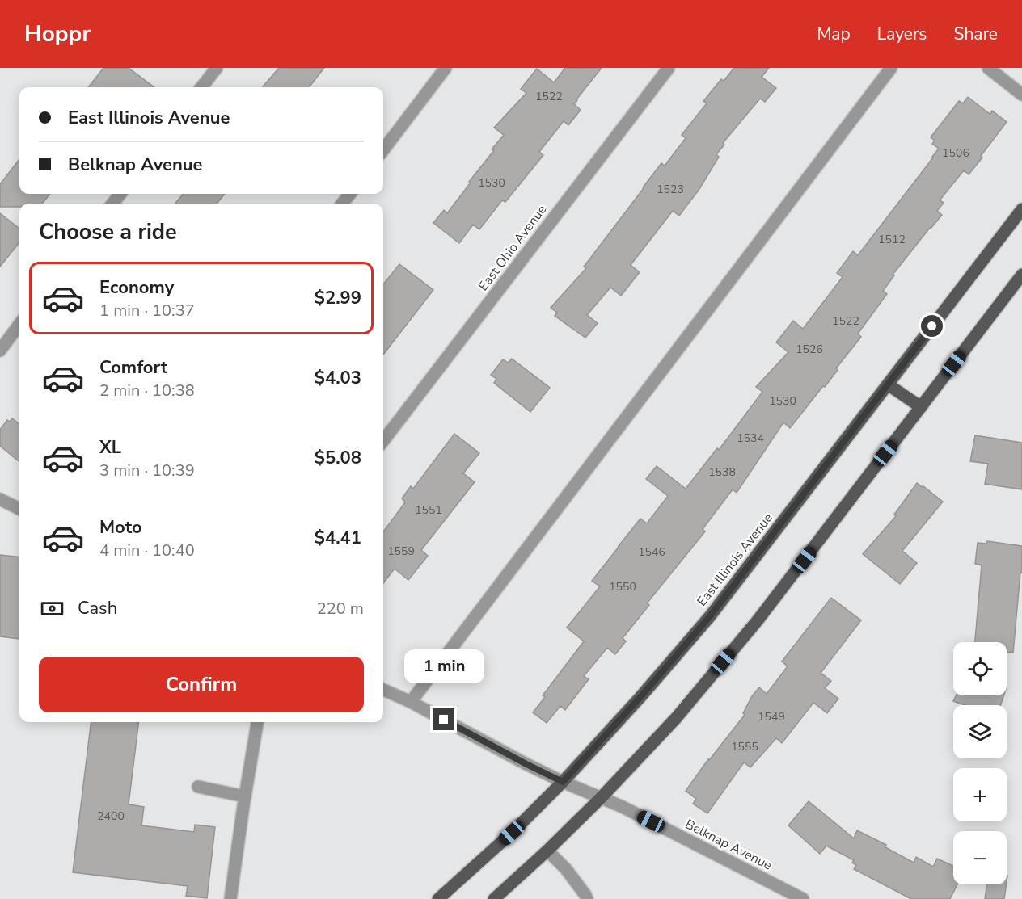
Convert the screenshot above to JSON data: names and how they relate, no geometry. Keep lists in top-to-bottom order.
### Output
{
  "streets": {
    "main road": ["East Illinois Avenue"],
    "street": ["East Ohio Avenue", "Belknap Avenue"]
  },
  "crossings": [
    ["East Illinois Avenue", "Belknap Avenue"]
  ],
  "house_numbers": [
    "1522",
    "1506",
    "1530",
    "1523",
    "1512",
    "1522",
    "1526",
    "1530",
    "1534",
    "1538",
    "1551",
    "1559",
    "1546",
    "1550",
    "1549",
    "1555",
    "2400"
  ],
  "page": {
    "header": "Hoppr",
    "nav": ["Map", "Layers", "Share"],
    "banner": ["East Illinois Avenue", "Belknap Avenue"],
    "heading": "Choose a ride",
    "list": [
      {
        "name": "Economy",
        "note": "1 min · 10:37",
        "value": "$2.99"
      },
      {
        "name": "Comfort",
        "note": "2 min · 10:38",
        "value": "$4.03"
      },
      {
        "name": "XL",
        "note": "3 min · 10:39",
        "value": "$5.08"
      },
      {
        "name": "Moto",
        "note": "4 min · 10:40",
        "value": "$4.41"
      }
    ],
    "pay": ["Cash", "220 m"],
    "map_buttons": ["+", "−"],
    "buttons": "Confirm",
    "bubble": "1 min"
  }
}
